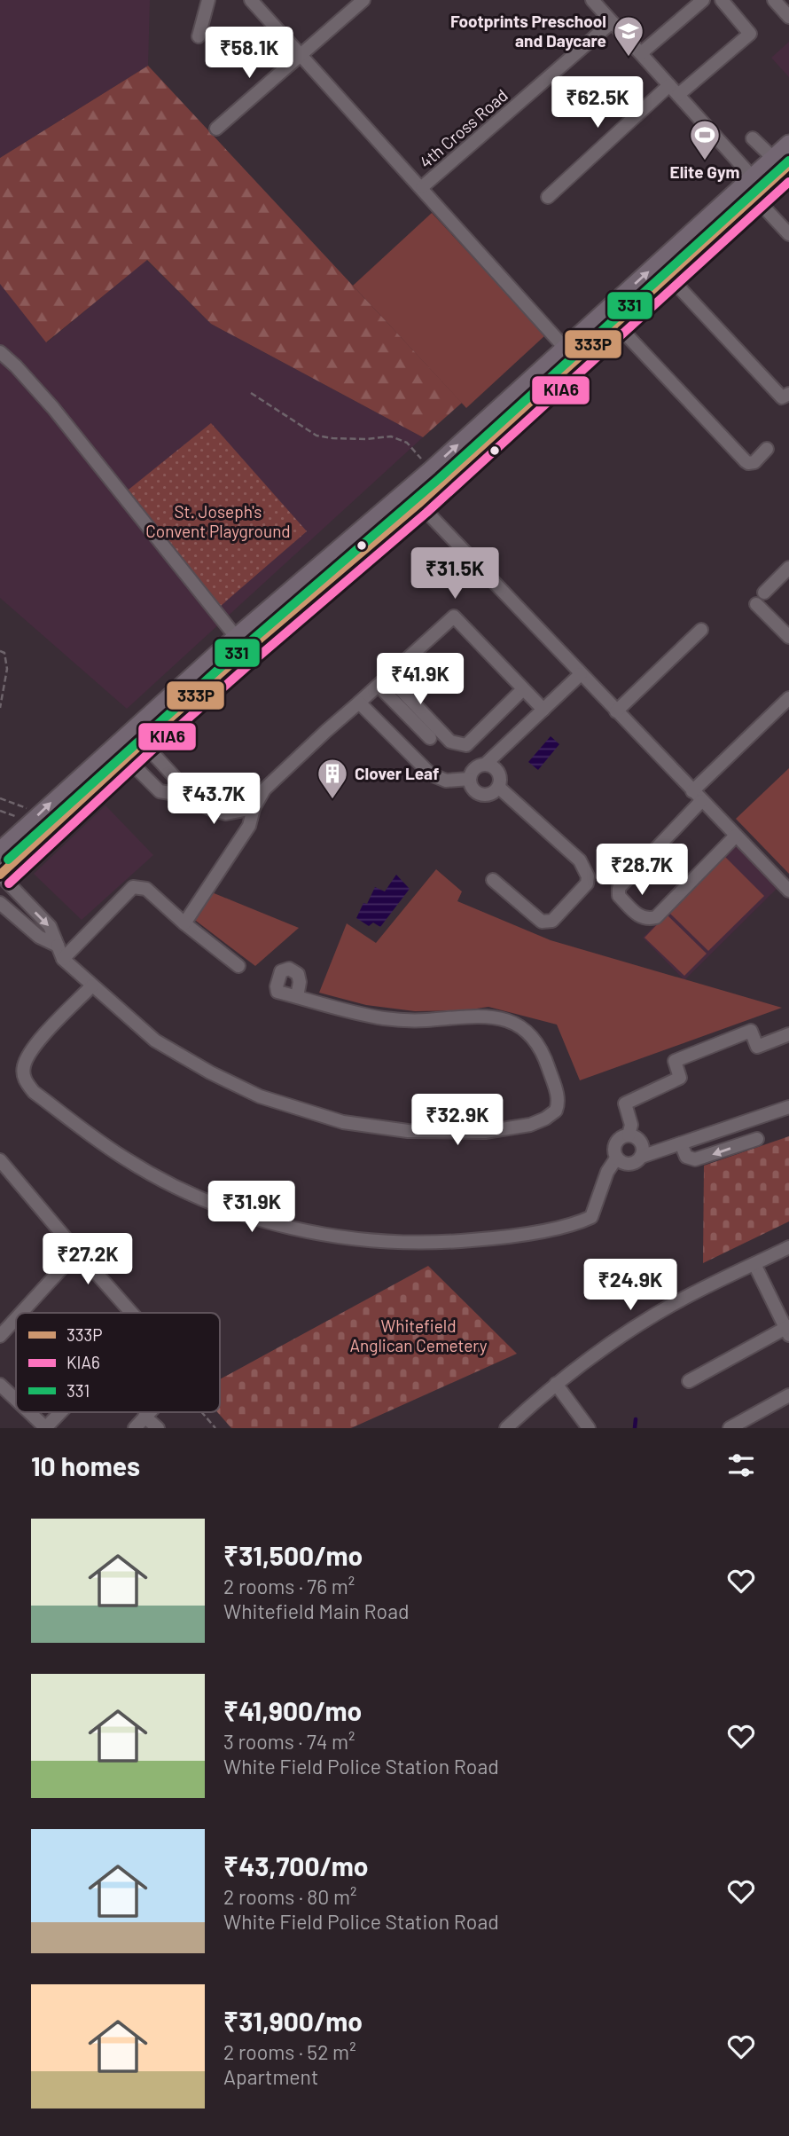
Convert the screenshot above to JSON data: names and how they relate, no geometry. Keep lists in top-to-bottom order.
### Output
{
  "streets": {
    "street": ["4th Cross Road"]
  },
  "parks": ["St. Joseph's Convent Playground", "Whitefield Anglican Cemetery"],
  "places": {
    "school or university": ["Footprints Preschool and Daycare"],
    "sports": ["Elite Gym"],
    "building": ["Clover Leaf"]
  },
  "lines": ["transit line 331", "transit line 333P", "transit line KIA6"],
  "legend": ["333P", "KIA6", "331"],
  "page": {
    "price": [
      "₹58.1K",
      "₹62.5K",
      "₹31.5K",
      "₹41.9K",
      "₹43.7K",
      "₹28.7K",
      "₹32.9K",
      "₹31.9K",
      "₹27.2K",
      "₹24.9K"
    ],
    "heading": "10 homes",
    "list": [
      {
        "name": "₹31,500/mo",
        "note": "2 rooms · 76 m² · Whitefield Main Road"
      },
      {
        "name": "₹41,900/mo",
        "note": "3 rooms · 74 m² · White Field Police Station Road"
      },
      {
        "name": "₹43,700/mo",
        "note": "2 rooms · 80 m² · White Field Police Station Road"
      },
      {
        "name": "₹31,900/mo",
        "note": "2 rooms · 52 m² · Apartment"
      }
    ]
  }
}
